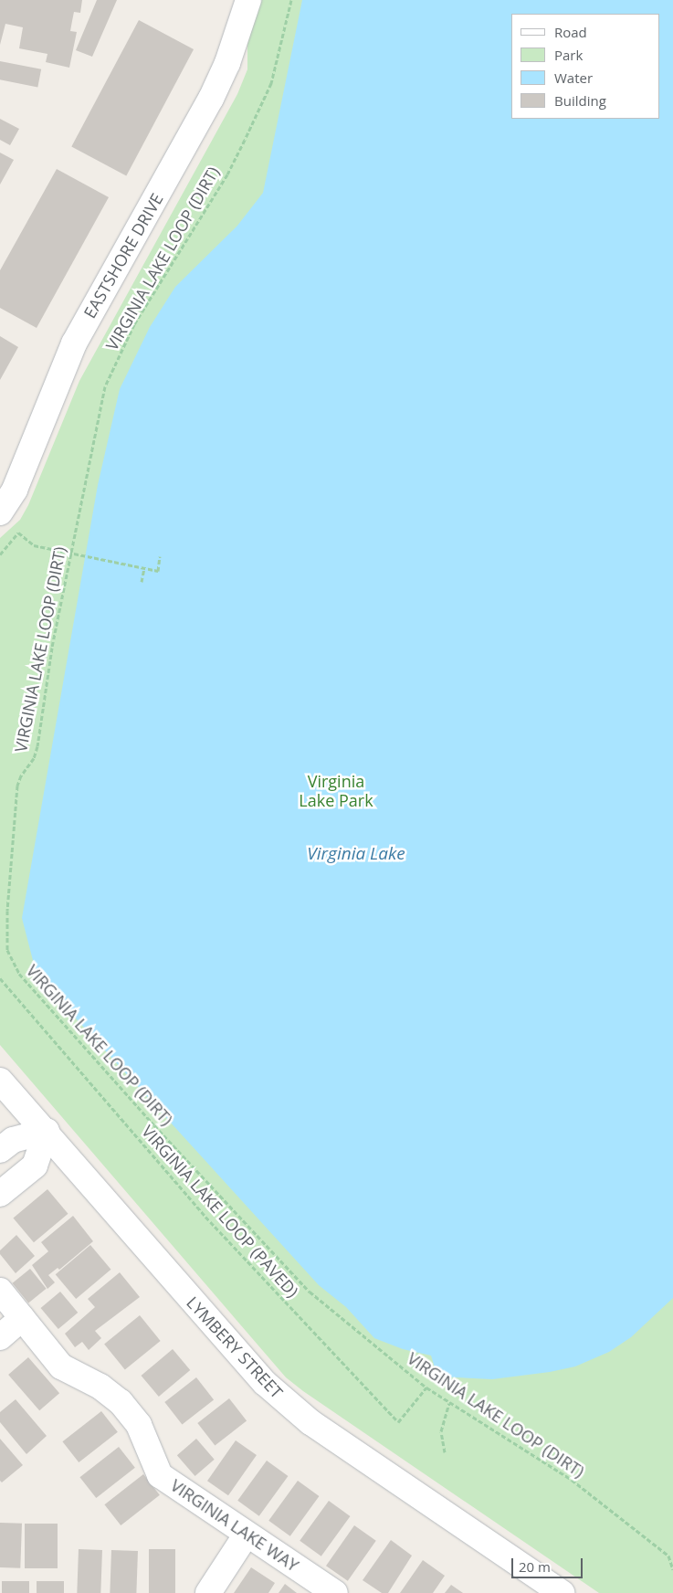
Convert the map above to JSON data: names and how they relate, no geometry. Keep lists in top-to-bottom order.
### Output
{
  "streets": {
    "street": ["EASTSHORE DRIVE", "LYMBERY STREET", "VIRGINIA LAKE WAY"],
    "path": ["VIRGINIA LAKE LOOP (DIRT)", "VIRGINIA LAKE LOOP (PAVED)"]
  },
  "crossings": [
    ["VIRGINIA LAKE LOOP (DIRT)", "VIRGINIA LAKE LOOP (PAVED)"]
  ],
  "water": ["Virginia Lake"],
  "parks": ["Virginia Lake Park"],
  "legend": [
    "Road",
    "Park",
    "Water",
    "Building"
  ],
  "scale_bar": "20 m"
}
